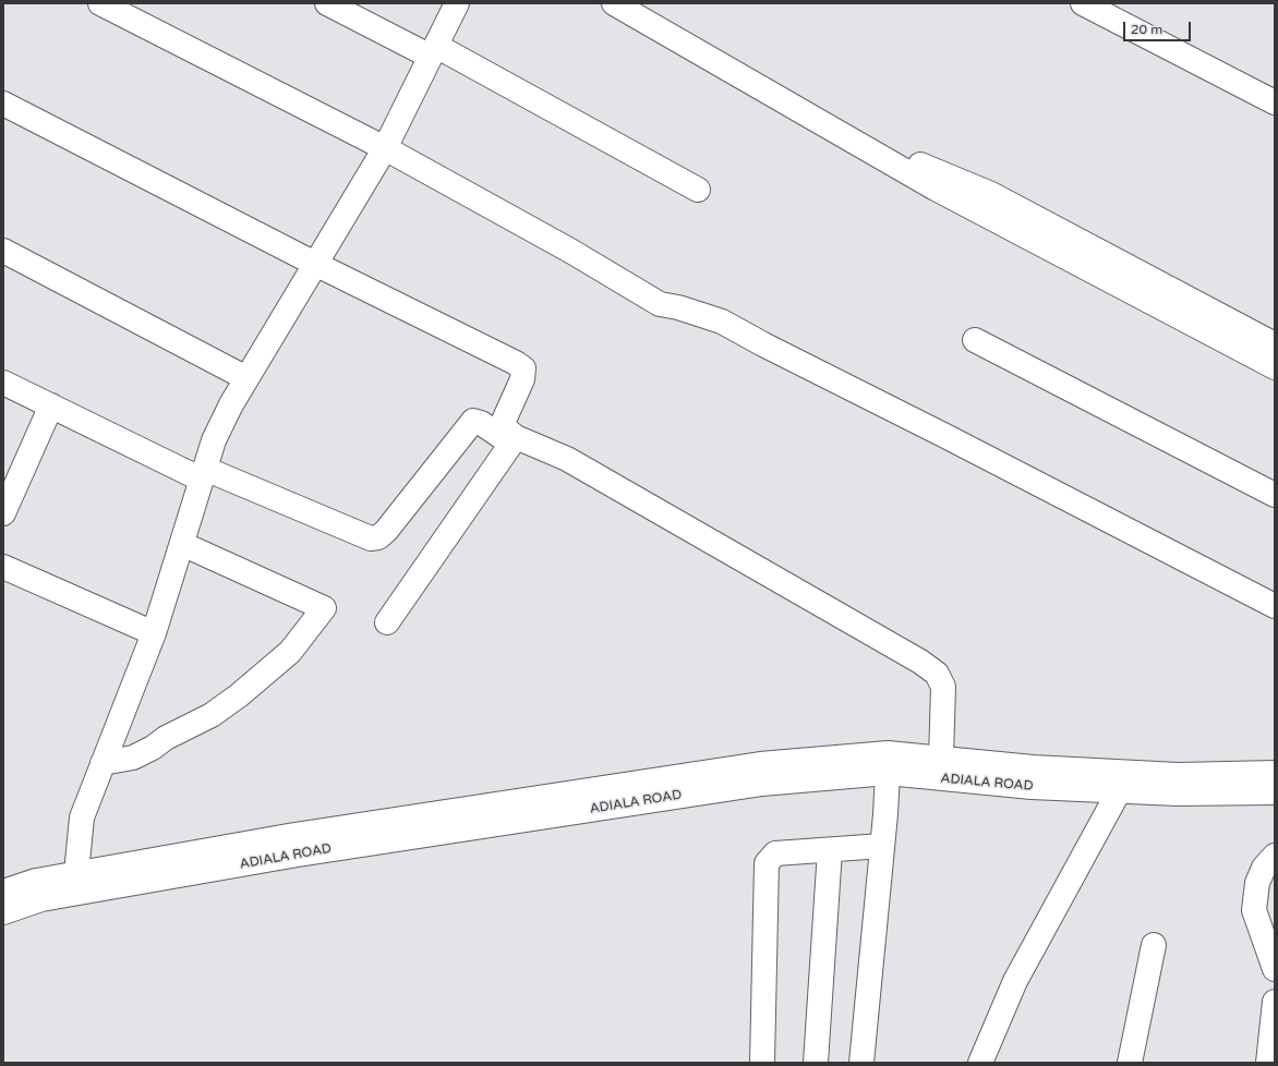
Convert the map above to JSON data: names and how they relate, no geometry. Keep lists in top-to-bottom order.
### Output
{
  "streets": {
    "street": ["ADIALA ROAD"]
  },
  "scale_bar": "20 m"
}
